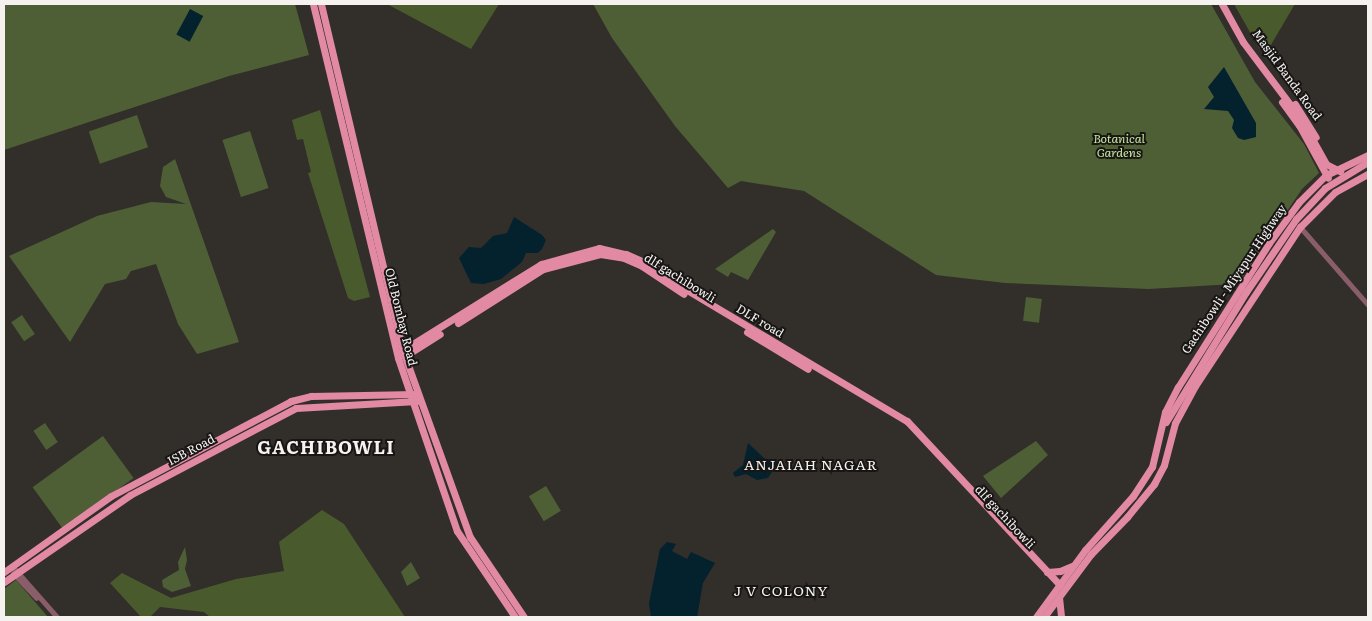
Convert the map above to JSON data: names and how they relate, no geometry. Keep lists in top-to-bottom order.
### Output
{
  "streets": {
    "main road": [
      "Masjid Banda Road",
      "dlf gachibowli",
      "Gachibowli - Miyapur Highway",
      "Old Bombay Road",
      "DLF road",
      "ISB Road"
    ]
  },
  "crossings": [
    ["Masjid Banda Road", "Gachibowli - Miyapur Highway"],
    ["dlf gachibowli", "Gachibowli - Miyapur Highway"],
    ["dlf gachibowli", "DLF road"],
    ["Gachibowli - Miyapur Highway", "DLF road"],
    ["Old Bombay Road", "DLF road"],
    ["Old Bombay Road", "ISB Road"]
  ],
  "districts": ["GACHIBOWLI", "ANJAIAH NAGAR", "J V COLONY"],
  "parks": ["Botanical Gardens"]
}
